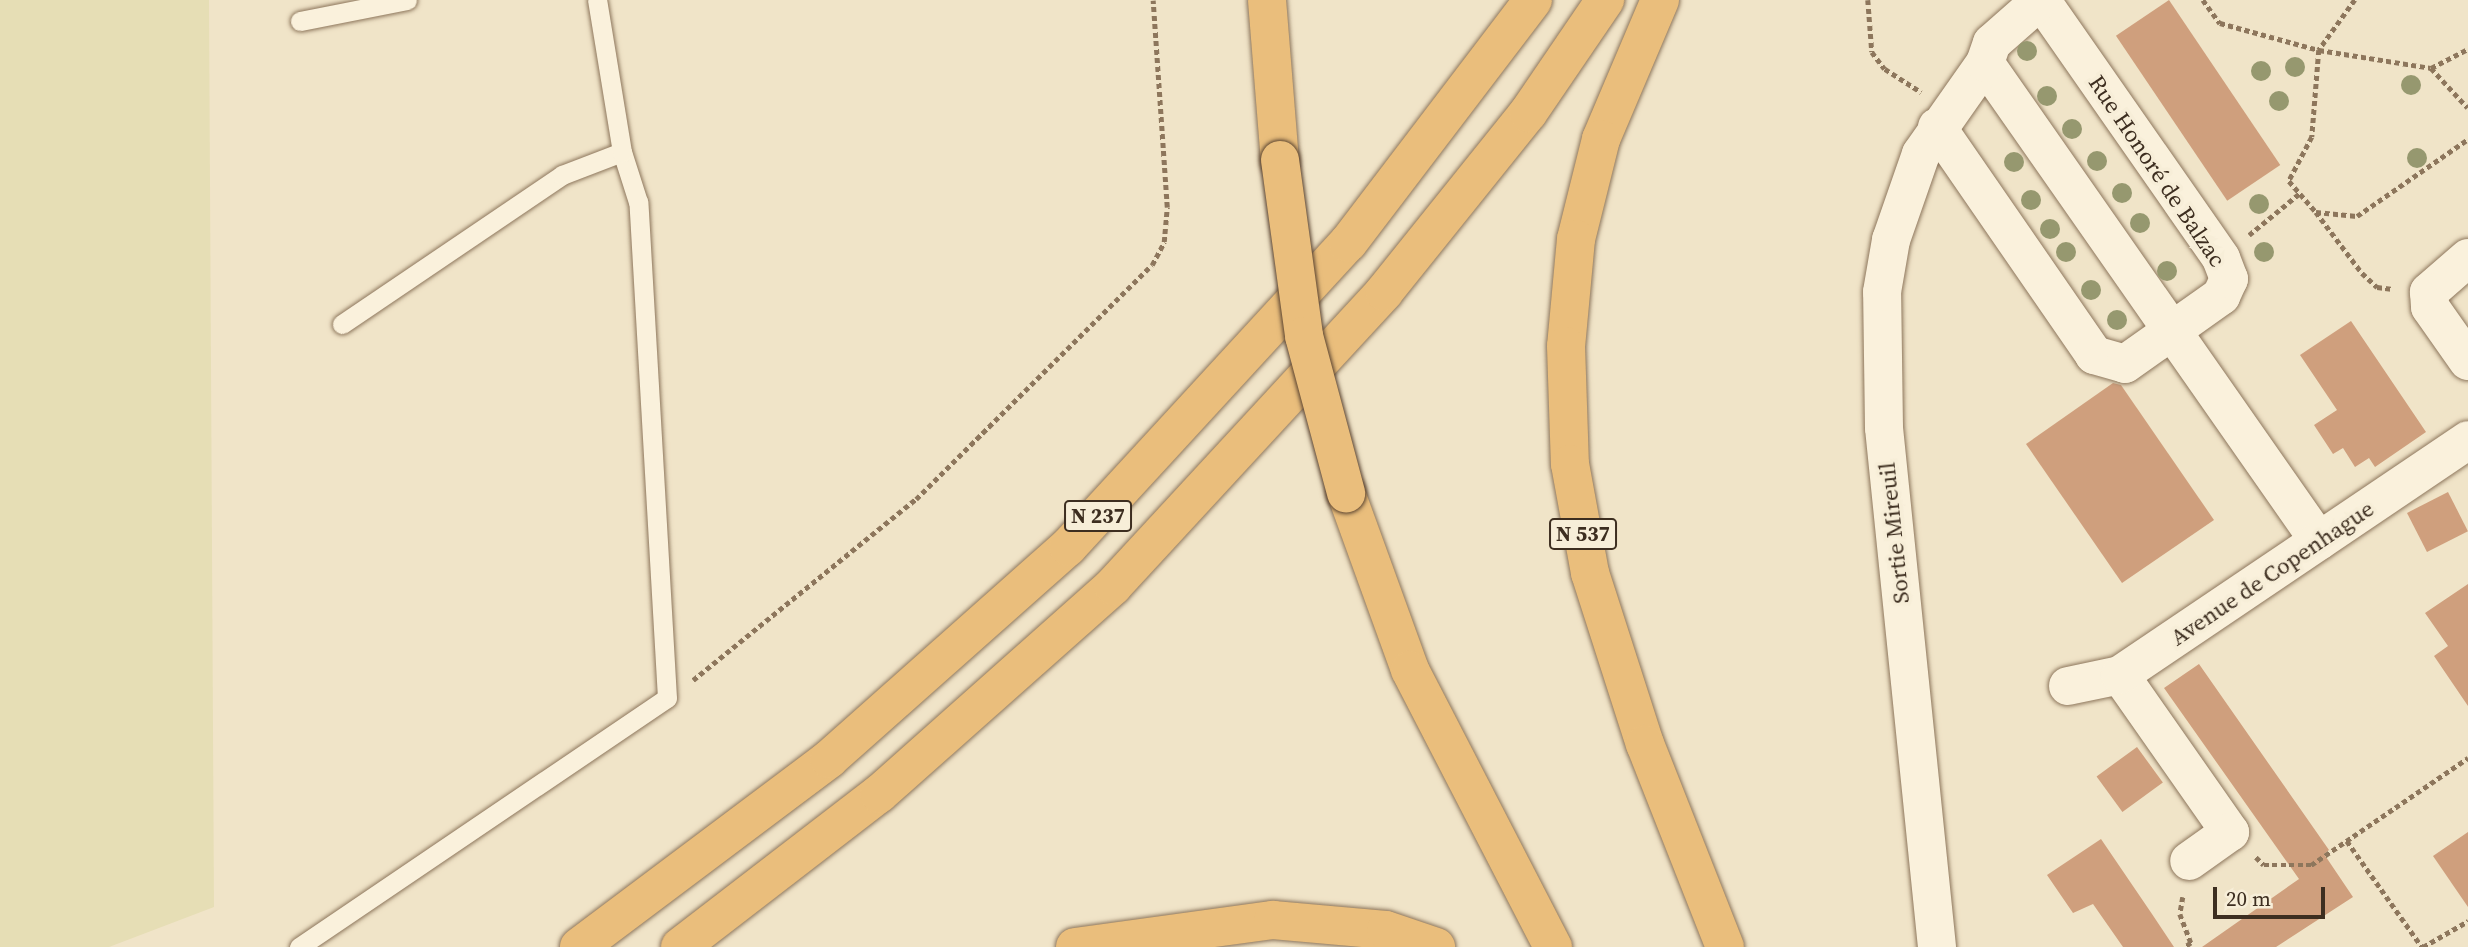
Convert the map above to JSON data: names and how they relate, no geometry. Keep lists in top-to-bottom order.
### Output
{
  "streets": {
    "highway": ["N 237", "N 537"],
    "street": ["Rue Honoré de Balzac", "Sortie Mireuil", "Avenue de Copenhague"]
  },
  "crossings": [
    ["Rue Honoré de Balzac", "Sortie Mireuil"]
  ],
  "scale_bar": "20 m"
}
